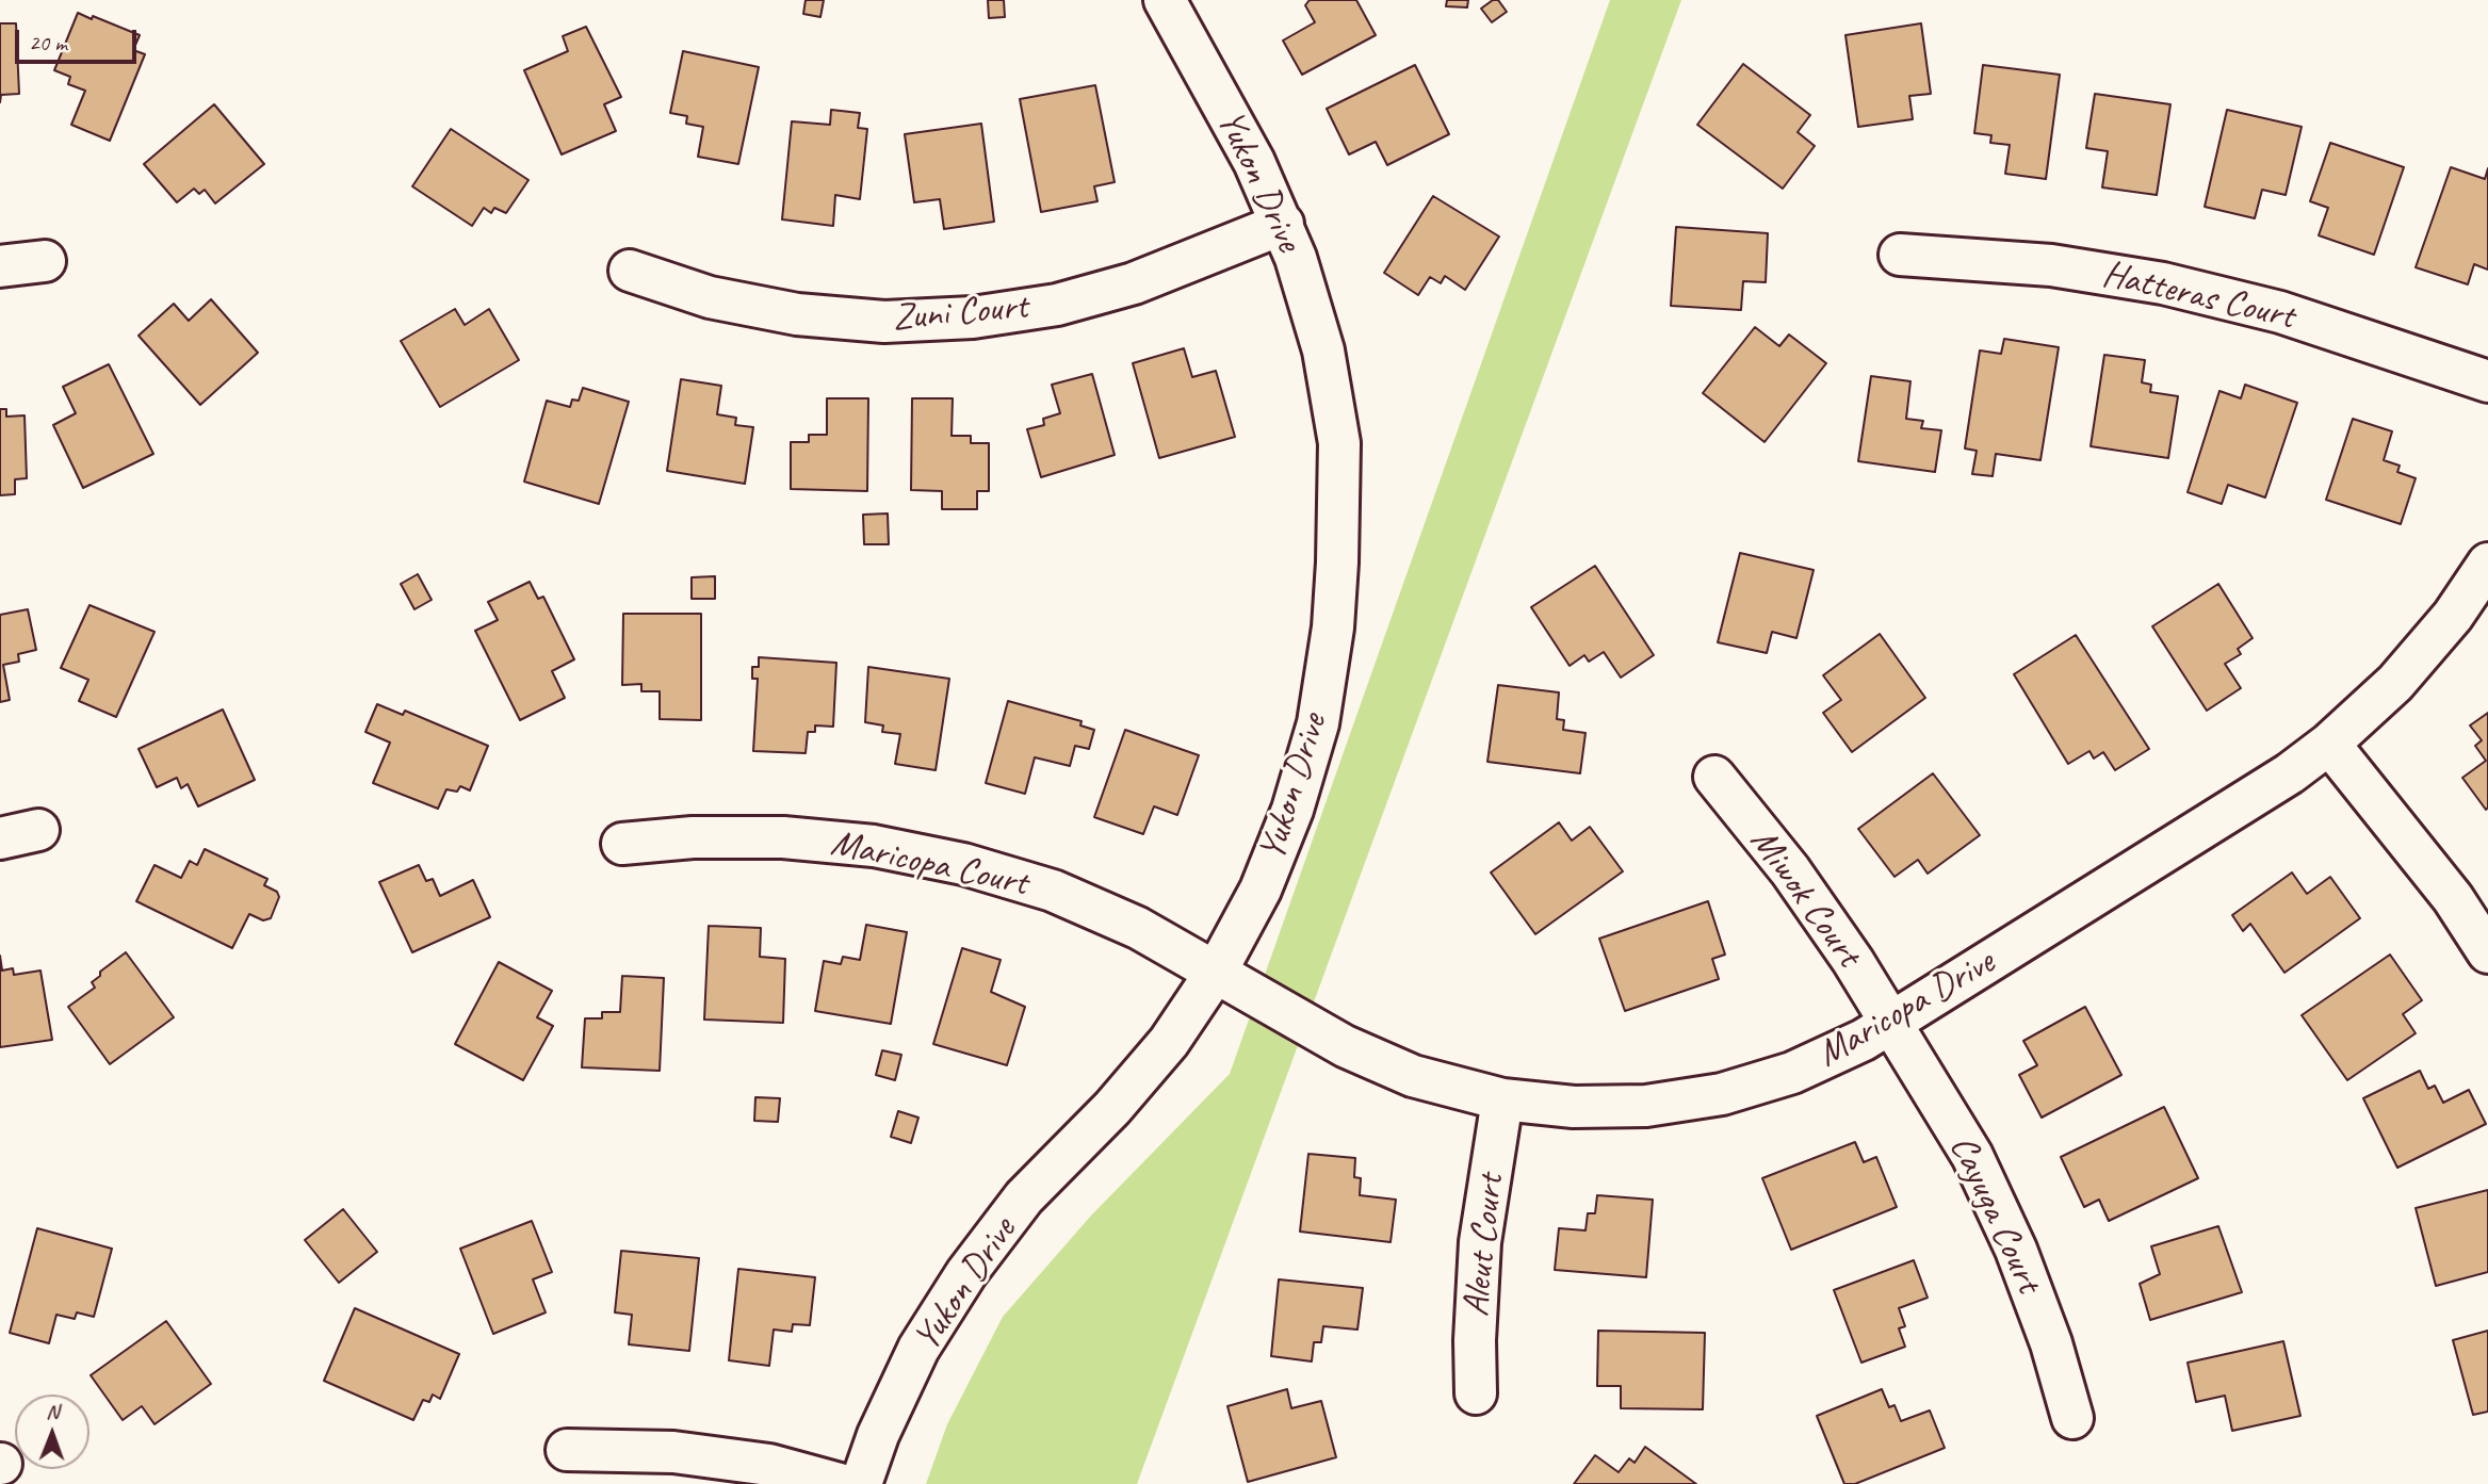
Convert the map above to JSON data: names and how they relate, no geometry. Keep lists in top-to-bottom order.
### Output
{
  "streets": {
    "street": [
      "Yukon Drive",
      "Hatteras Court",
      "Zuni Court",
      "Maricopa Court",
      "Miwok Court",
      "Maricopa Drive",
      "Cayuga Court",
      "Aleut Court"
    ]
  },
  "crossings": [
    ["Yukon Drive", "Zuni Court"],
    ["Yukon Drive", "Maricopa Court"],
    ["Yukon Drive", "Maricopa Drive"],
    ["Maricopa Court", "Maricopa Drive"],
    ["Miwok Court", "Maricopa Drive"],
    ["Miwok Court", "Cayuga Court"],
    ["Maricopa Drive", "Cayuga Court"],
    ["Maricopa Drive", "Aleut Court"]
  ],
  "scale_bar": "20 m",
  "north": "top"
}
